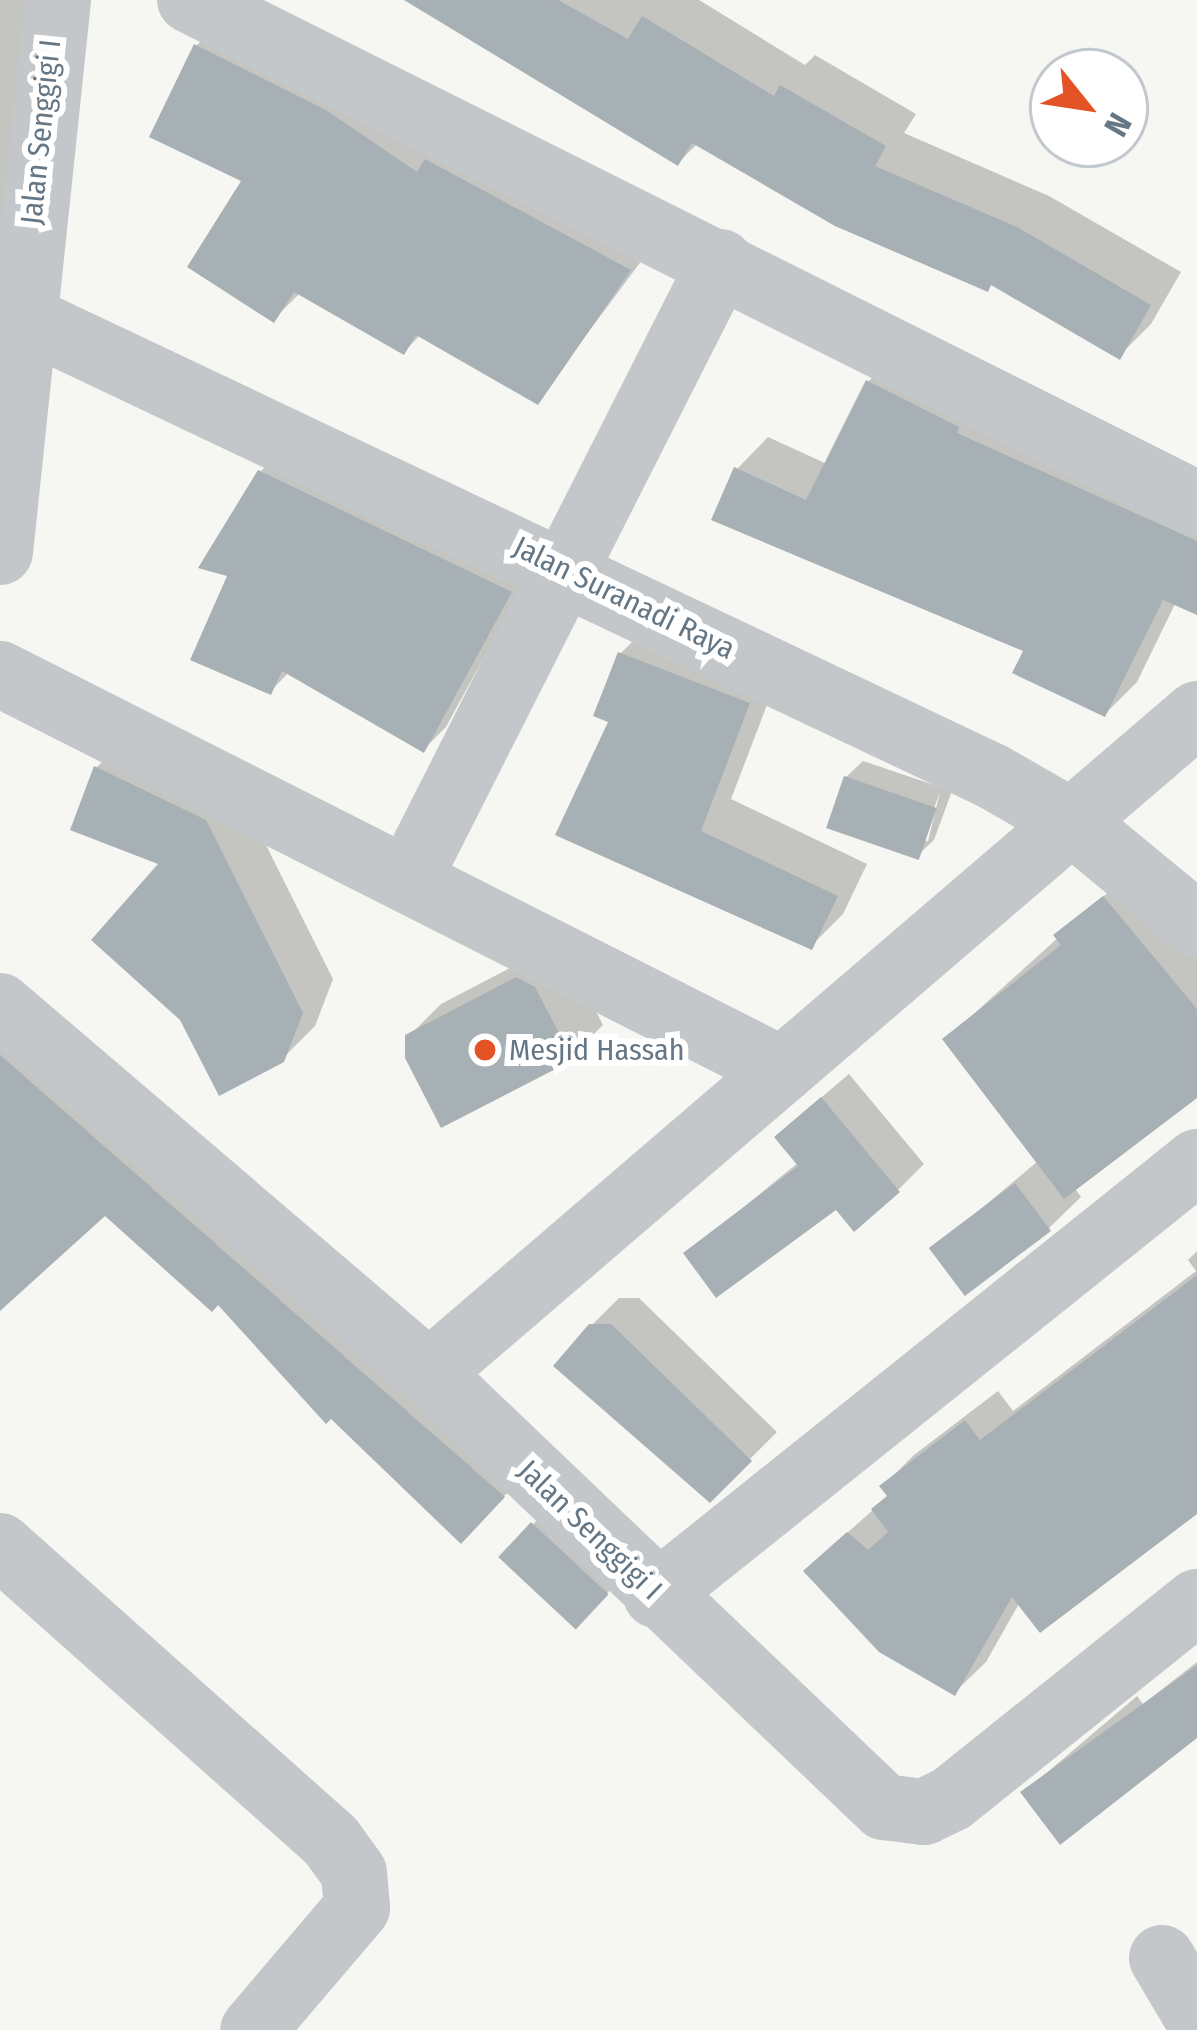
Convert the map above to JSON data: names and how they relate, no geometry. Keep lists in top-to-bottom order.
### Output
{
  "streets": {
    "street": ["Jalan Senggigi I", "Jalan Suranadi Raya"]
  },
  "crossings": [
    ["Jalan Senggigi I", "Jalan Suranadi Raya"]
  ],
  "places": ["Mesjid Hassah"],
  "north": "bottom right"
}
